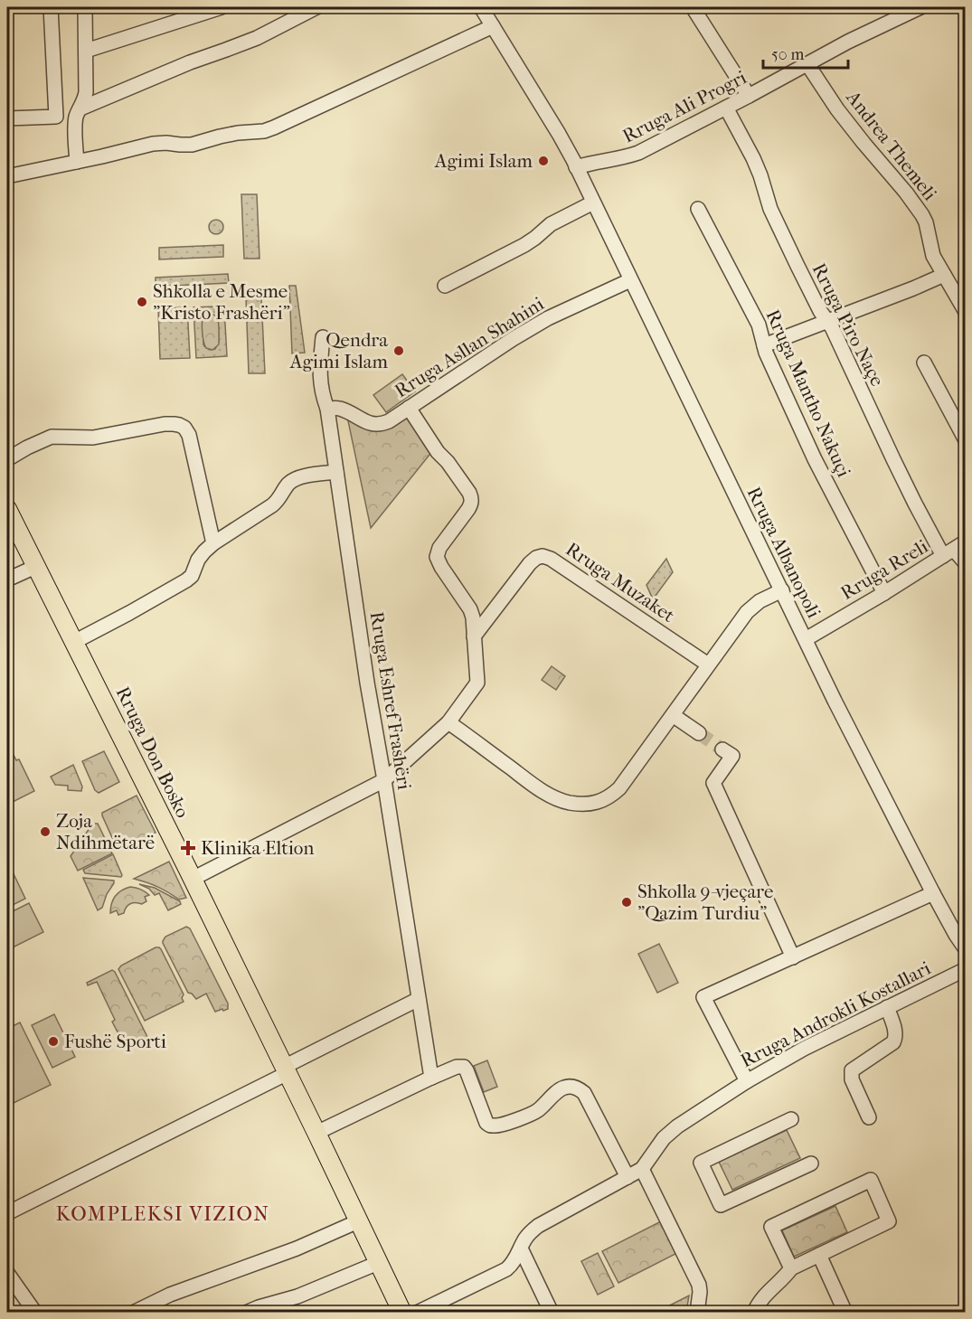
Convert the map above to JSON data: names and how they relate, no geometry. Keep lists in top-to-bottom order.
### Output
{
  "streets": {
    "main road": ["Rruga Don Bosko"],
    "street": [
      "Rruga Ali Progri",
      "Andrea Themeli",
      "Rruga Piro Naçe",
      "Rruga Asllan Shahini",
      "Rruga Mantho Nakuçi",
      "Rruga Albanopoli",
      "Rruga Rreli",
      "Rruga Muzaket",
      "Rruga Eshref Frashëri",
      "Rruga Androkli Kostallari"
    ]
  },
  "crossings": [
    ["Rruga Ali Progri", "Andrea Themeli"],
    ["Rruga Ali Progri", "Rruga Piro Naçe"],
    ["Rruga Ali Progri", "Rruga Albanopoli"],
    ["Rruga Piro Naçe", "Rruga Rreli"],
    ["Rruga Asllan Shahini", "Rruga Albanopoli"],
    ["Rruga Asllan Shahini", "Rruga Eshref Frashëri"],
    ["Rruga Mantho Nakuçi", "Rruga Rreli"],
    ["Rruga Albanopoli", "Rruga Rreli"]
  ],
  "districts": ["KOMPLEKSI VIZION"],
  "places": {
    "other": [
      "Agimi Islam",
      "Shkolla e Mesme \"Kristo Frashëri\"",
      "Qendra Agimi Islam",
      "Zoja Ndihmëtarë",
      "Shkolla 9-vjeçare \"Qazim Turdiu\"",
      "Fushë Sporti"
    ],
    "health": ["Klinika Eltion"]
  },
  "scale_bar": "50 m"
}
